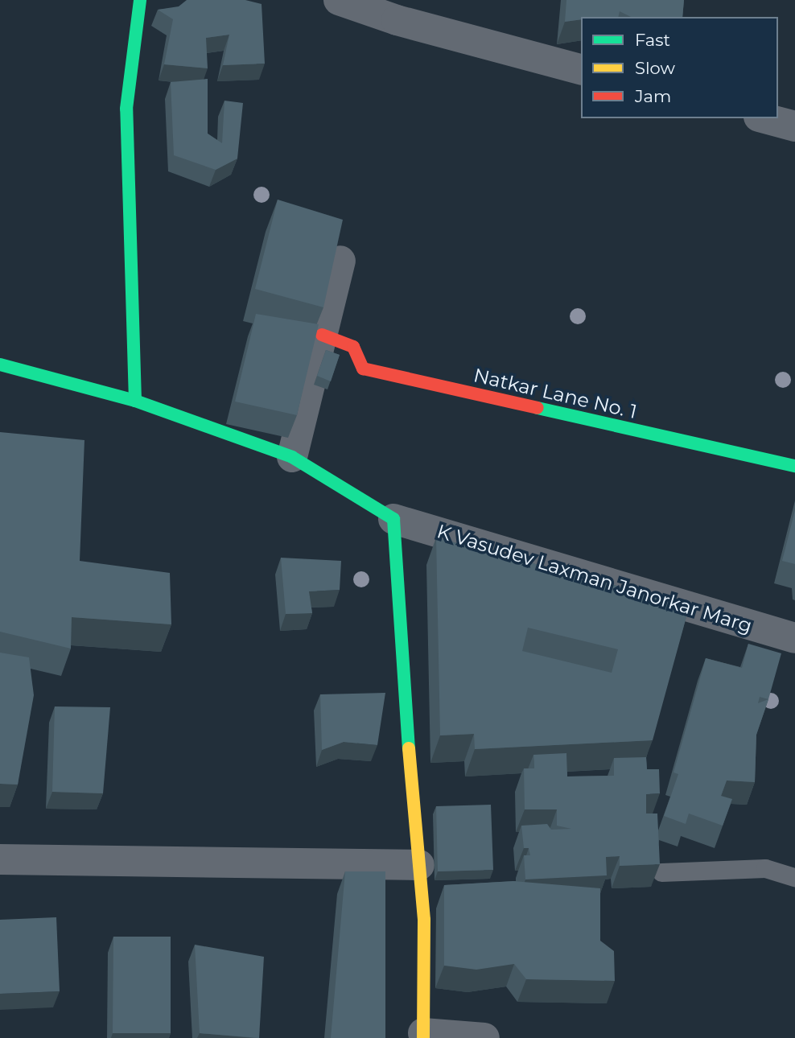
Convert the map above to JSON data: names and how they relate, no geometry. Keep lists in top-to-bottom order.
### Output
{
  "streets": {
    "street": ["Natkar Lane No. 1", "K Vasudev Laxman Janorkar Marg"]
  },
  "legend": ["Fast", "Slow", "Jam"]
}
